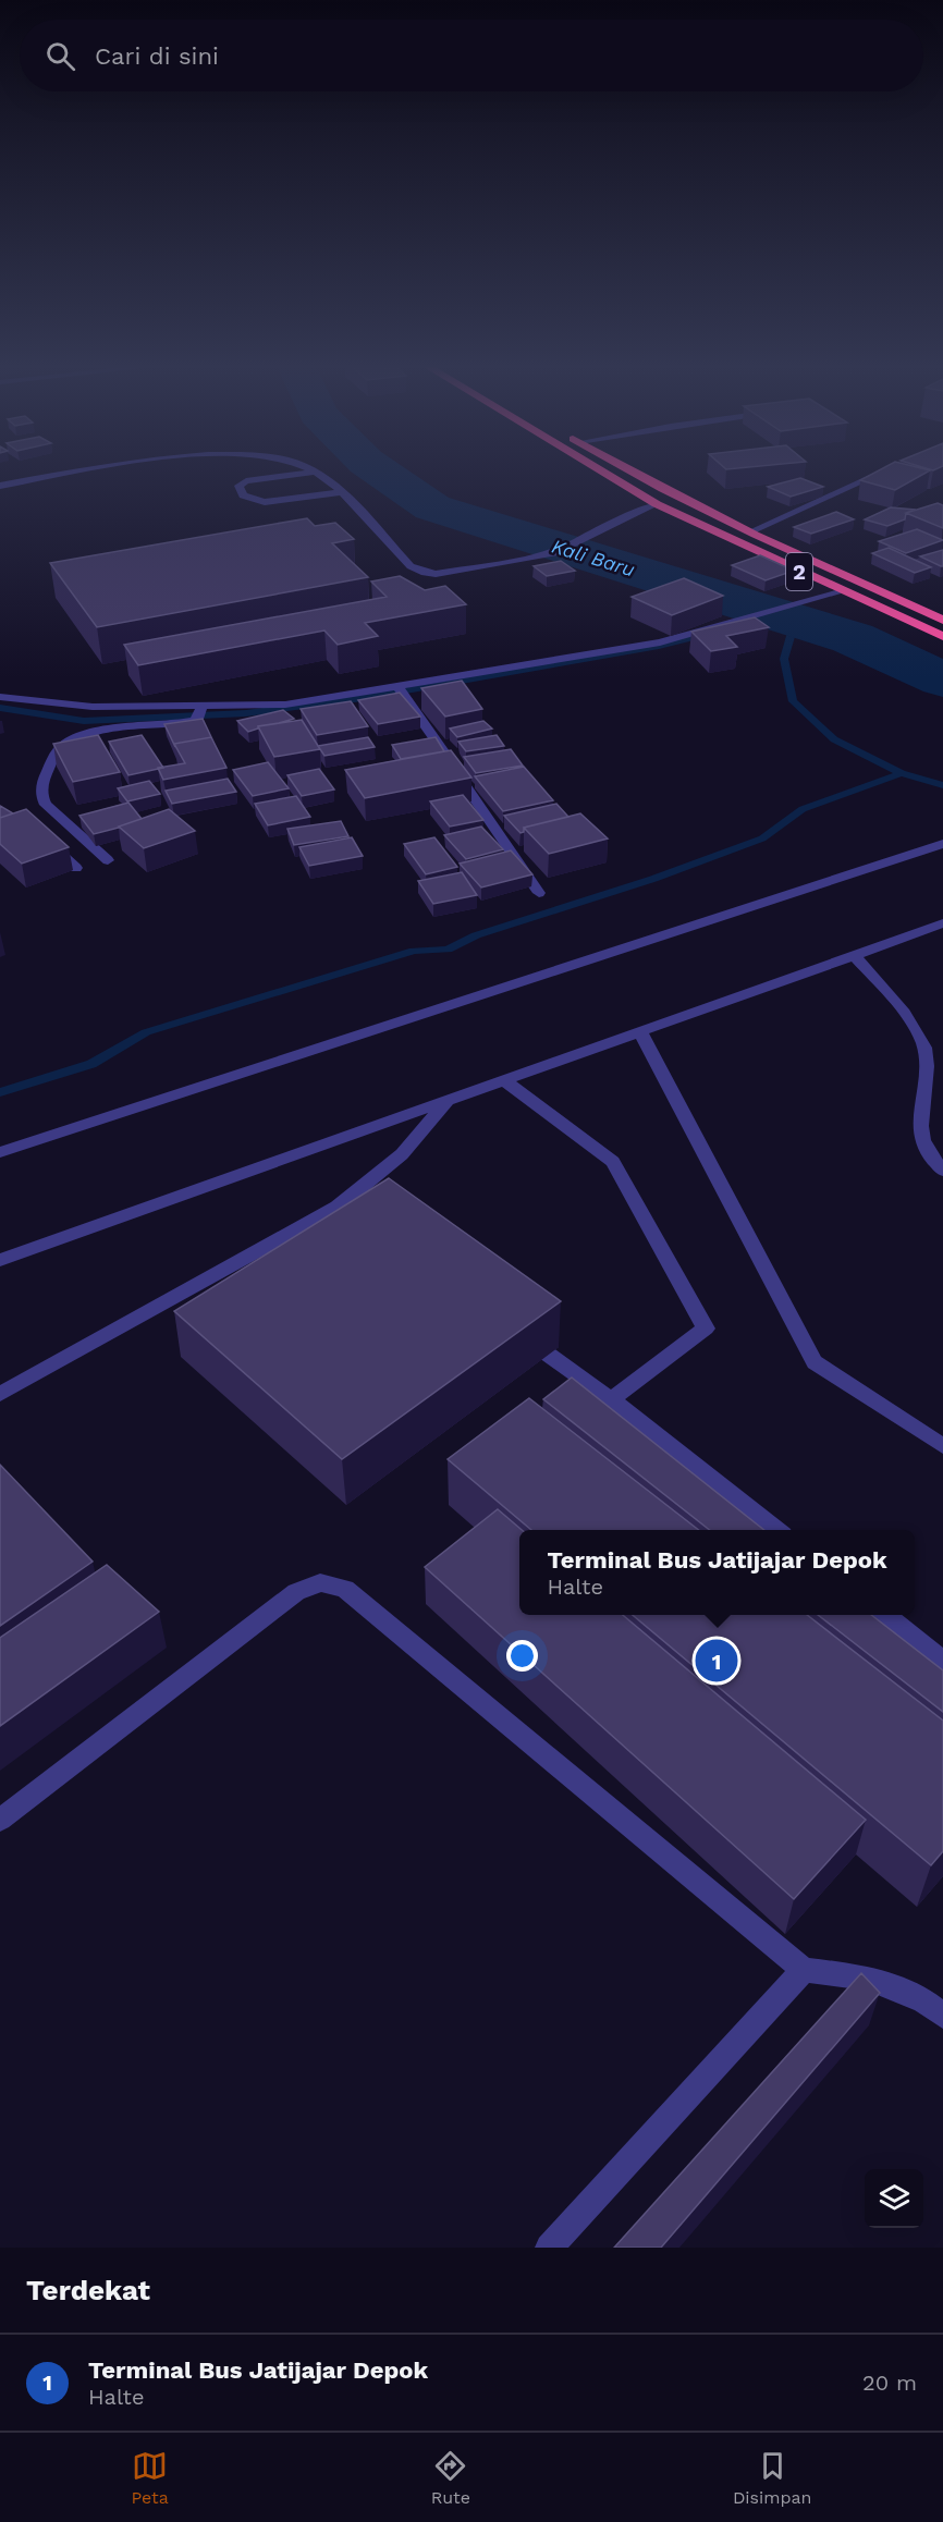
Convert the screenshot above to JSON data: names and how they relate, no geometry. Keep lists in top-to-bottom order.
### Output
{
  "streets": {
    "highway": ["2"]
  },
  "water": ["Kali Baru"],
  "page": {
    "search": "Cari di sini",
    "popup": ["Terminal Bus Jatijajar Depok", "Halte"],
    "pins": "1",
    "heading": "Terdekat",
    "list": [
      {
        "mark": "1",
        "name": "Terminal Bus Jatijajar Depok",
        "note": "Halte",
        "value": "20 m"
      }
    ],
    "nav": ["Peta", "Rute", "Disimpan"]
  }
}
